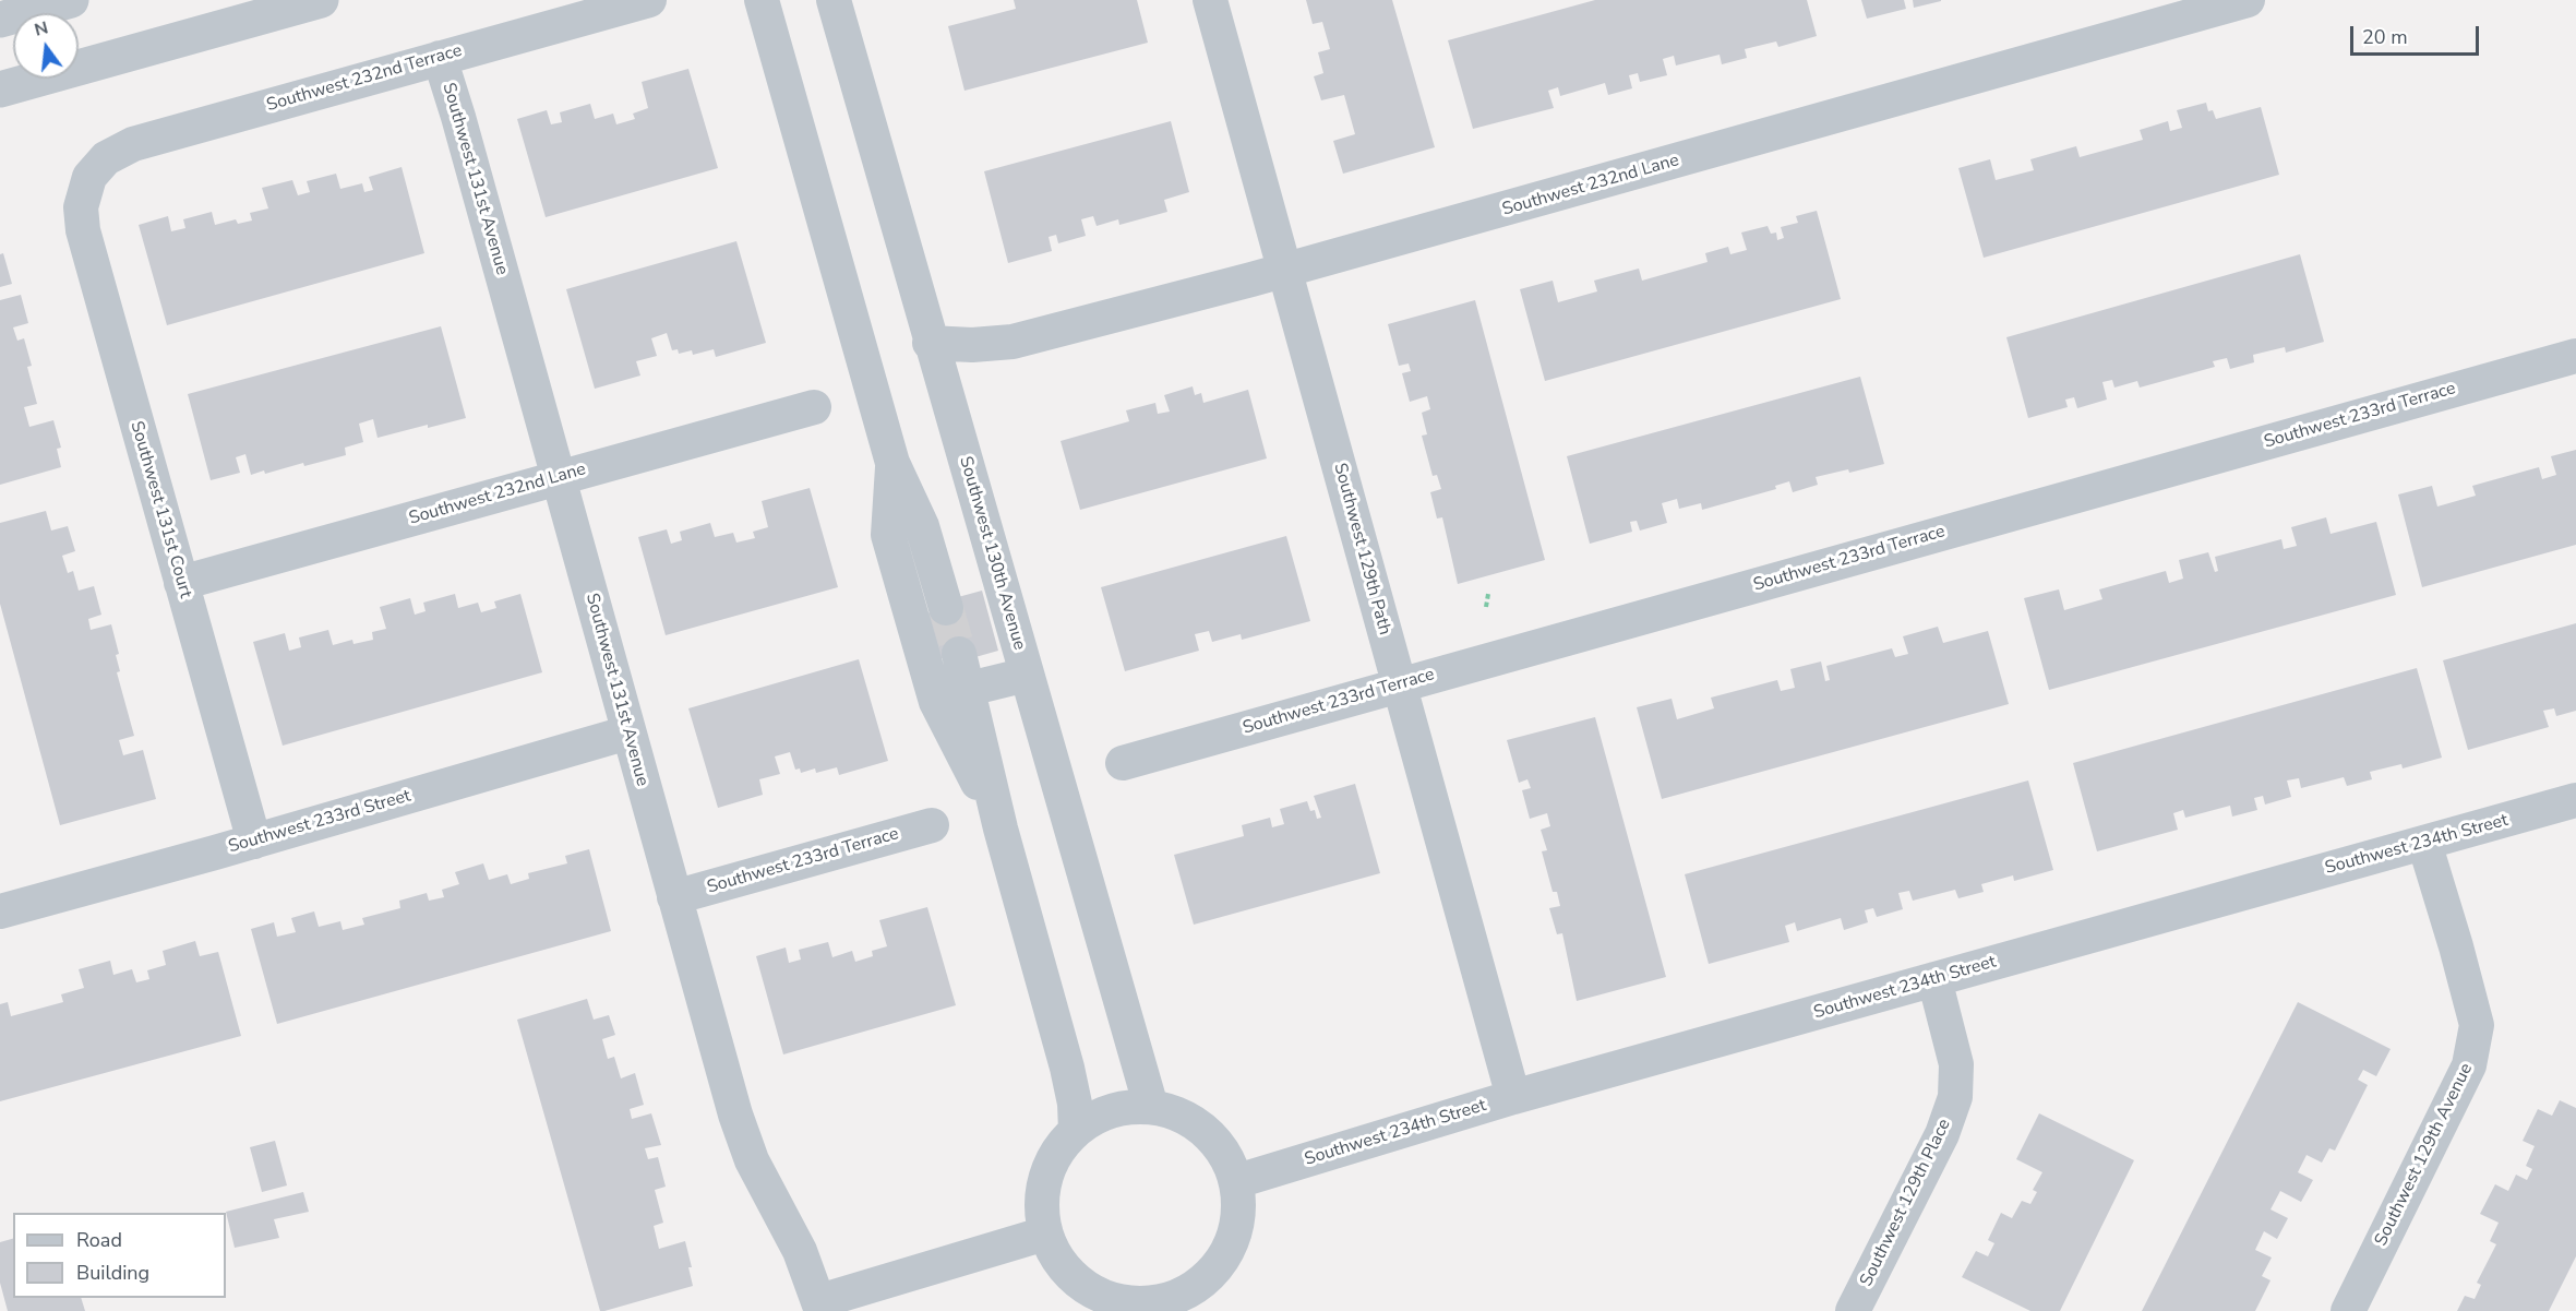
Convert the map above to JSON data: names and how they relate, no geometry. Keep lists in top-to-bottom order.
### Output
{
  "streets": {
    "street": [
      "Southwest 232nd Terrace",
      "Southwest 131st Avenue",
      "Southwest 232nd Lane",
      "Southwest 233rd Terrace",
      "Southwest 131st Court",
      "Southwest 129th Path",
      "Southwest 130th Avenue",
      "Southwest 233rd Street",
      "Southwest 234th Street",
      "Southwest 129th Avenue",
      "Southwest 129th Place"
    ]
  },
  "crossings": [
    ["Southwest 232nd Terrace", "Southwest 131st Avenue"],
    ["Southwest 232nd Terrace", "Southwest 131st Court"],
    ["Southwest 131st Avenue", "Southwest 232nd Lane"],
    ["Southwest 131st Avenue", "Southwest 233rd Terrace"],
    ["Southwest 131st Avenue", "Southwest 233rd Street"],
    ["Southwest 232nd Lane", "Southwest 131st Court"],
    ["Southwest 232nd Lane", "Southwest 129th Path"],
    ["Southwest 232nd Lane", "Southwest 130th Avenue"],
    ["Southwest 233rd Terrace", "Southwest 129th Path"],
    ["Southwest 131st Court", "Southwest 233rd Street"],
    ["Southwest 129th Path", "Southwest 234th Street"],
    ["Southwest 130th Avenue", "Southwest 234th Street"],
    ["Southwest 234th Street", "Southwest 129th Avenue"],
    ["Southwest 234th Street", "Southwest 129th Place"]
  ],
  "legend": ["Road", "Building"],
  "scale_bar": "20 m",
  "north": "top"
}
